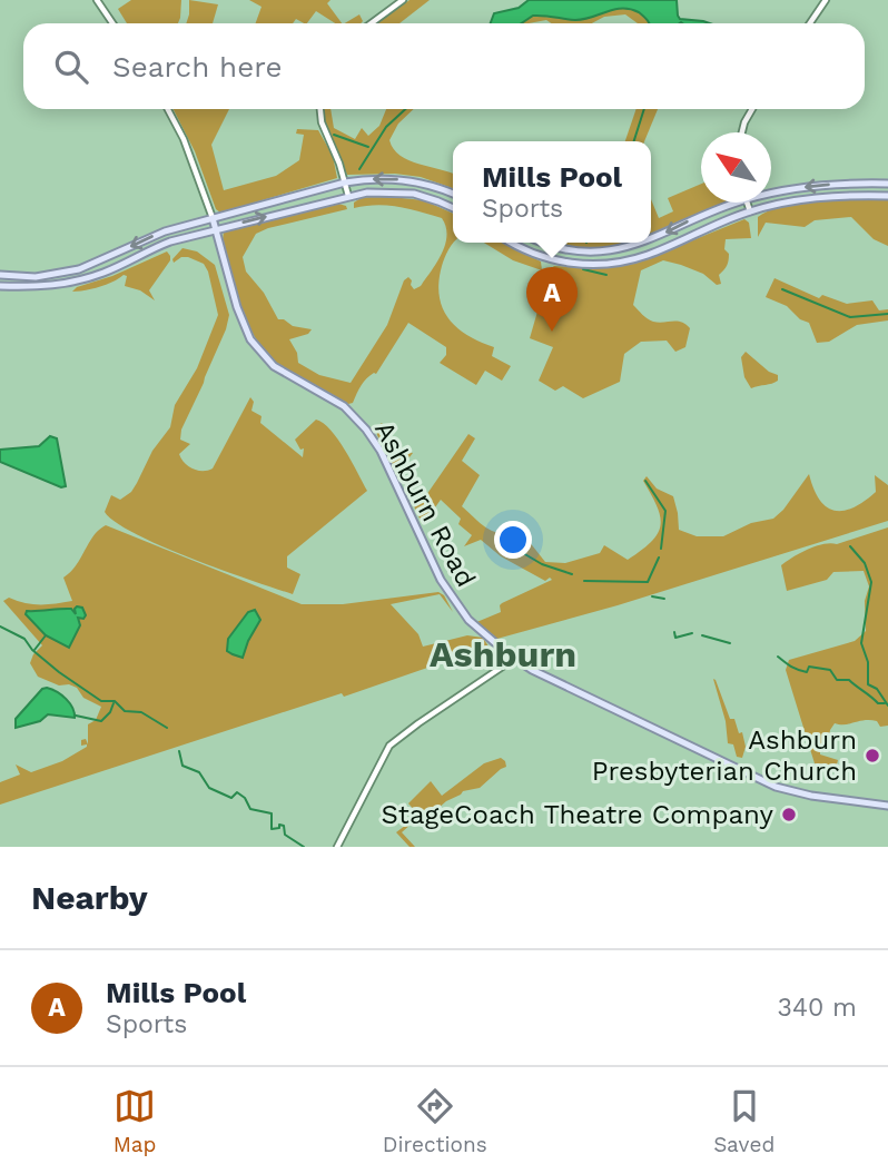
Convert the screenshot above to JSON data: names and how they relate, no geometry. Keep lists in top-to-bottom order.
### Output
{
  "streets": {
    "main road": ["Ashburn Road"]
  },
  "districts": ["Ashburn"],
  "places": ["Ashburn Presbyterian Church", "StageCoach Theatre Company"],
  "north": "top left",
  "page": {
    "search": "Search here",
    "popup": ["Mills Pool", "Sports"],
    "pins": "A",
    "heading": "Nearby",
    "list": [
      {
        "mark": "A",
        "name": "Mills Pool",
        "note": "Sports",
        "value": "340 m"
      }
    ],
    "nav": ["Map", "Directions", "Saved"]
  }
}
